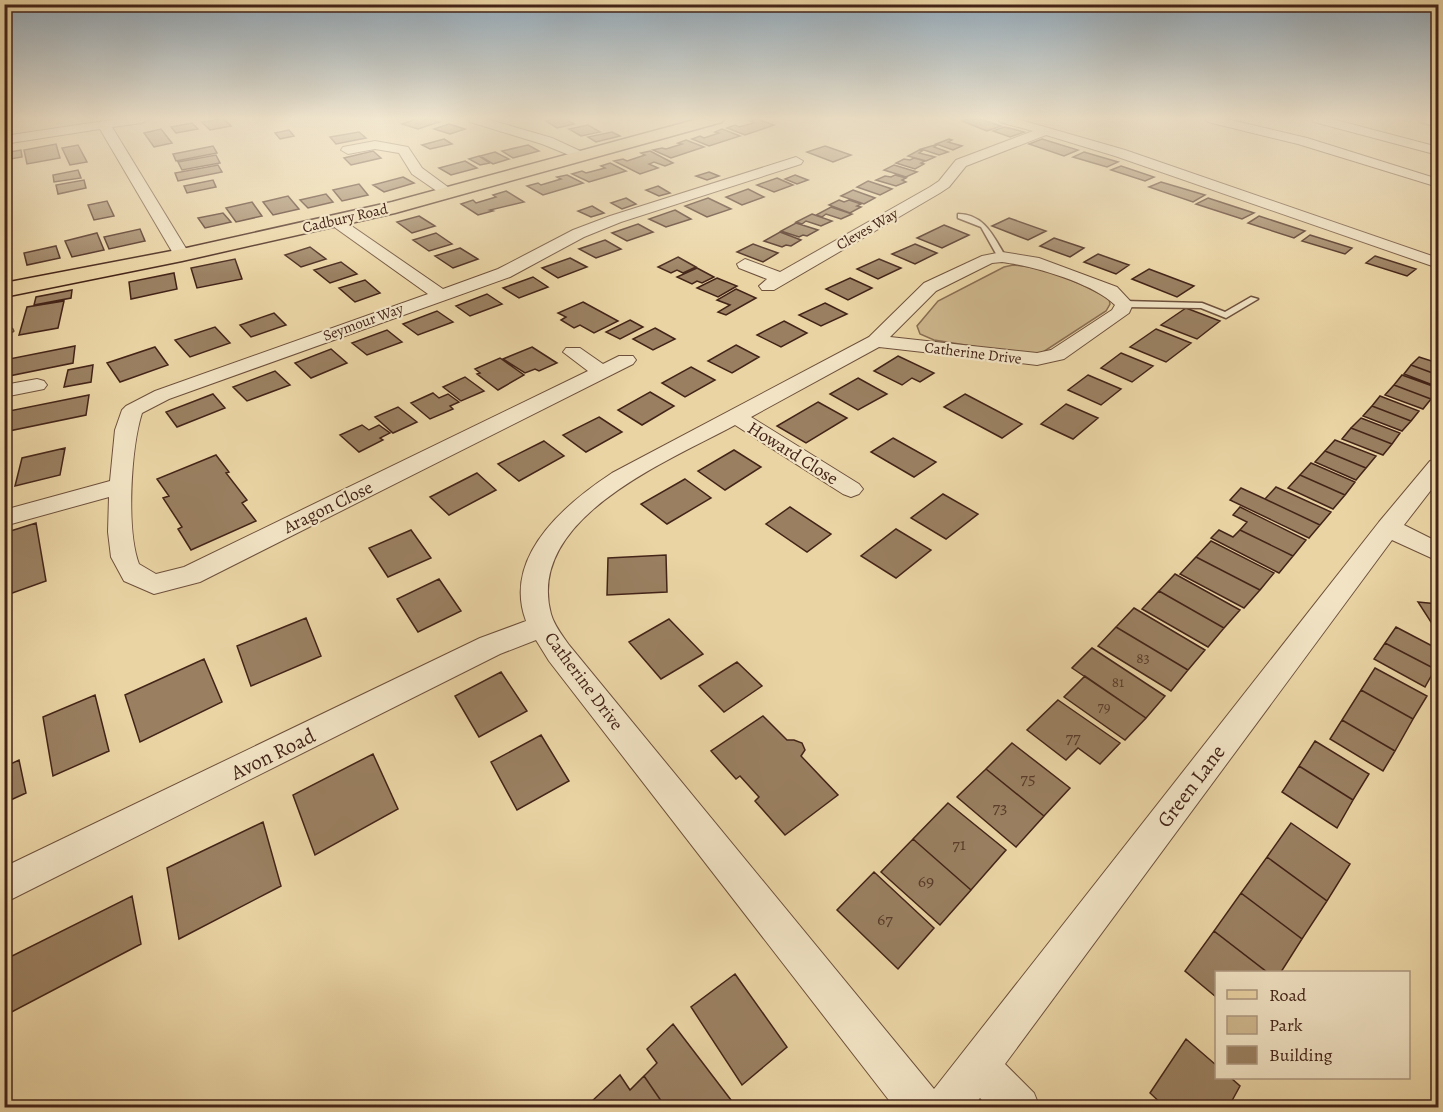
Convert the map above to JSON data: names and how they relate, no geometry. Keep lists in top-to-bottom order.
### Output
{
  "streets": {
    "main road": ["Cadbury Road"],
    "street": [
      "Cleves Way",
      "Seymour Way",
      "Catherine Drive",
      "Howard Close",
      "Aragon Close",
      "Avon Road",
      "Green Lane"
    ]
  },
  "crossings": [
    ["Seymour Way", "Aragon Close"],
    ["Catherine Drive", "Howard Close"],
    ["Catherine Drive", "Avon Road"]
  ],
  "house_numbers": [
    "83",
    "81",
    "79",
    "77",
    "75",
    "73",
    "71",
    "69",
    "67"
  ],
  "legend": ["Road", "Park", "Building"]
}
